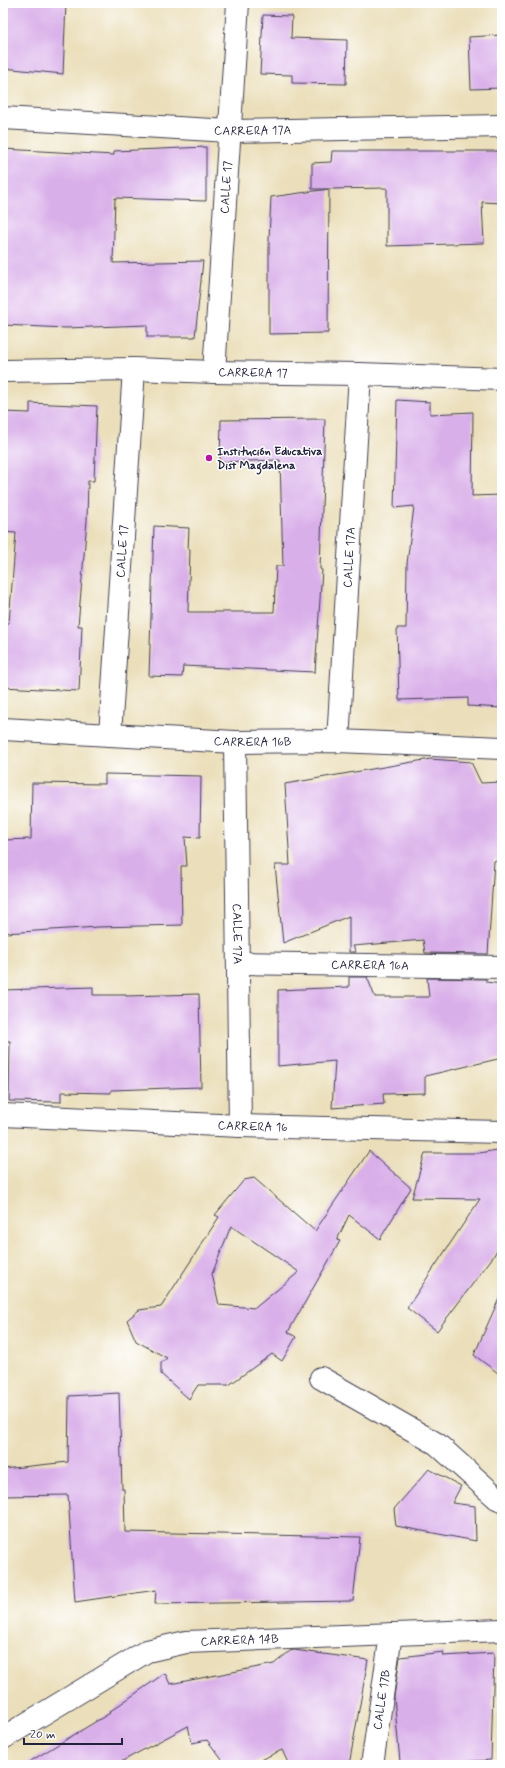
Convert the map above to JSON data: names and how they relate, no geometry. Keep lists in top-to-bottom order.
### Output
{
  "streets": {
    "street": [
      "CARRERA 17A",
      "CALLE 17",
      "CARRERA 17",
      "CALLE 17A",
      "CARRERA 16B",
      "CARRERA 16A",
      "CARRERA 16",
      "CARRERA 14B",
      "CALLE 17B"
    ]
  },
  "crossings": [
    ["CARRERA 17A", "CALLE 17"],
    ["CALLE 17", "CARRERA 17"],
    ["CALLE 17", "CARRERA 16B"],
    ["CARRERA 17", "CALLE 17A"],
    ["CALLE 17A", "CARRERA 16B"],
    ["CALLE 17A", "CARRERA 16A"],
    ["CALLE 17A", "CARRERA 16"],
    ["CARRERA 14B", "CALLE 17B"]
  ],
  "places": ["Institución Educativa Dist Magdalena"],
  "scale_bar": "20 m"
}
